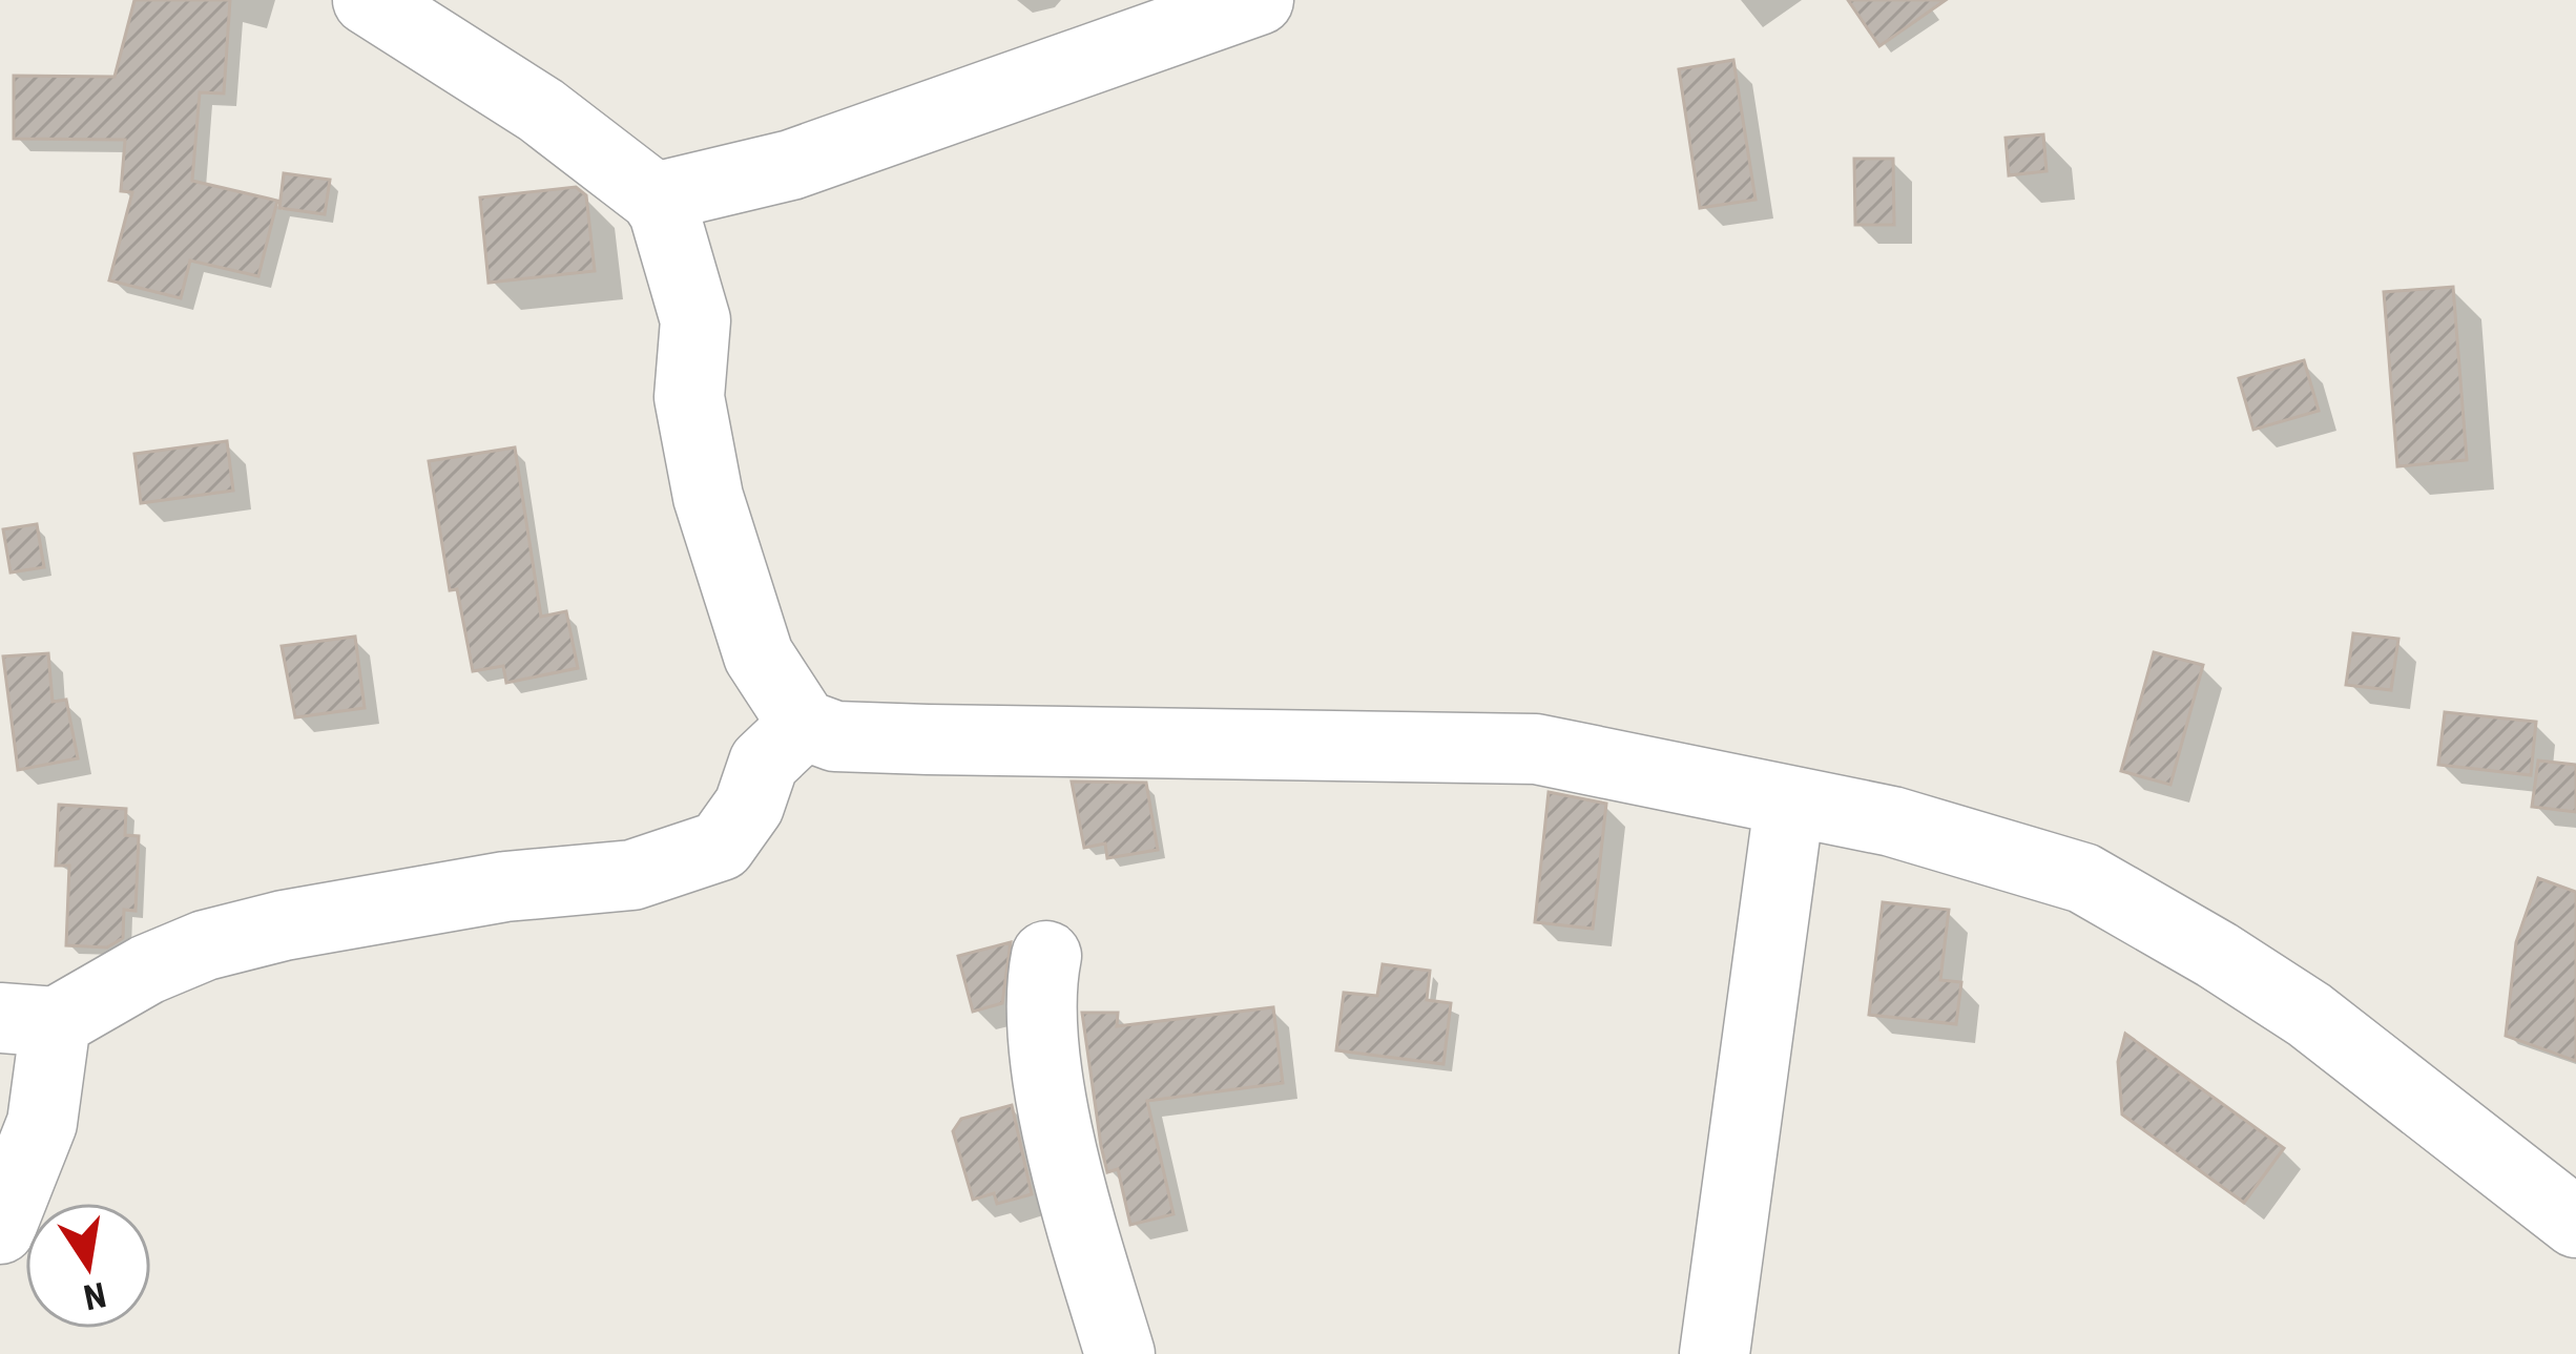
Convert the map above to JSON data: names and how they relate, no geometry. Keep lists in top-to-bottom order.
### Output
{
  "north": "bottom"
}
